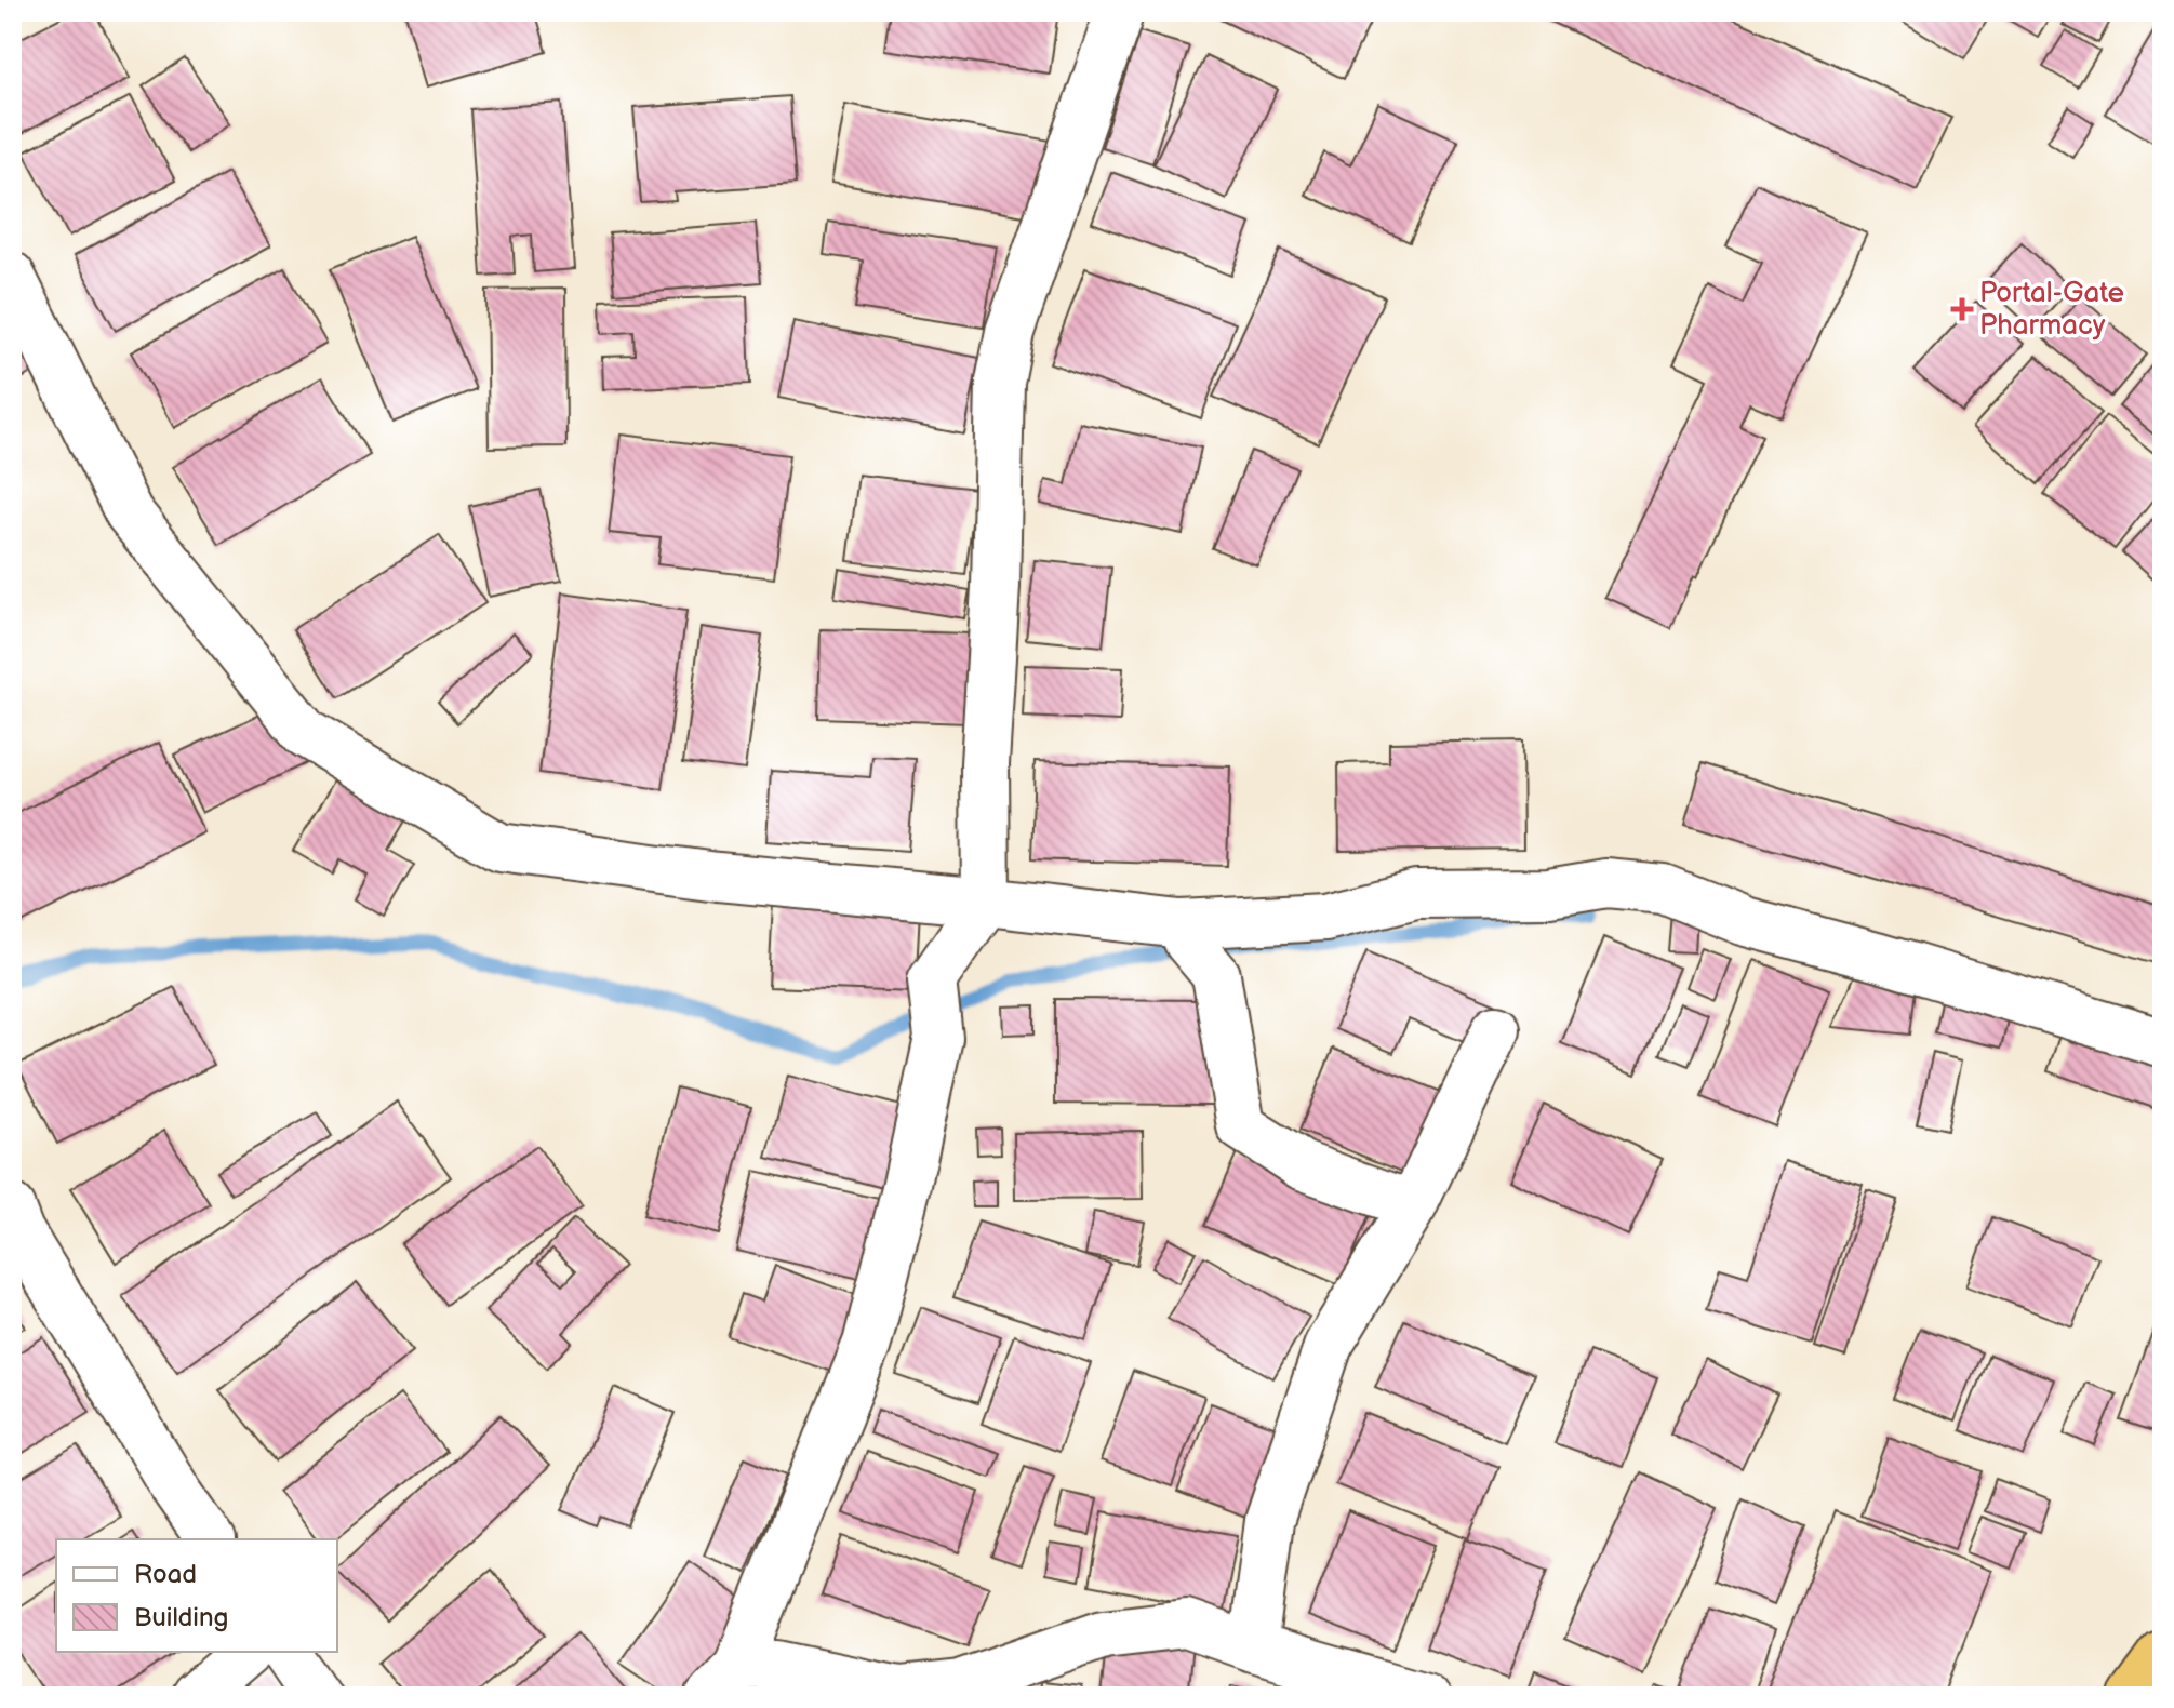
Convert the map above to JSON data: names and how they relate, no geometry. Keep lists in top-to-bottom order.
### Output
{
  "places": {
    "health": ["Portal-Gate Pharmacy"]
  },
  "legend": ["Road", "Building"]
}
